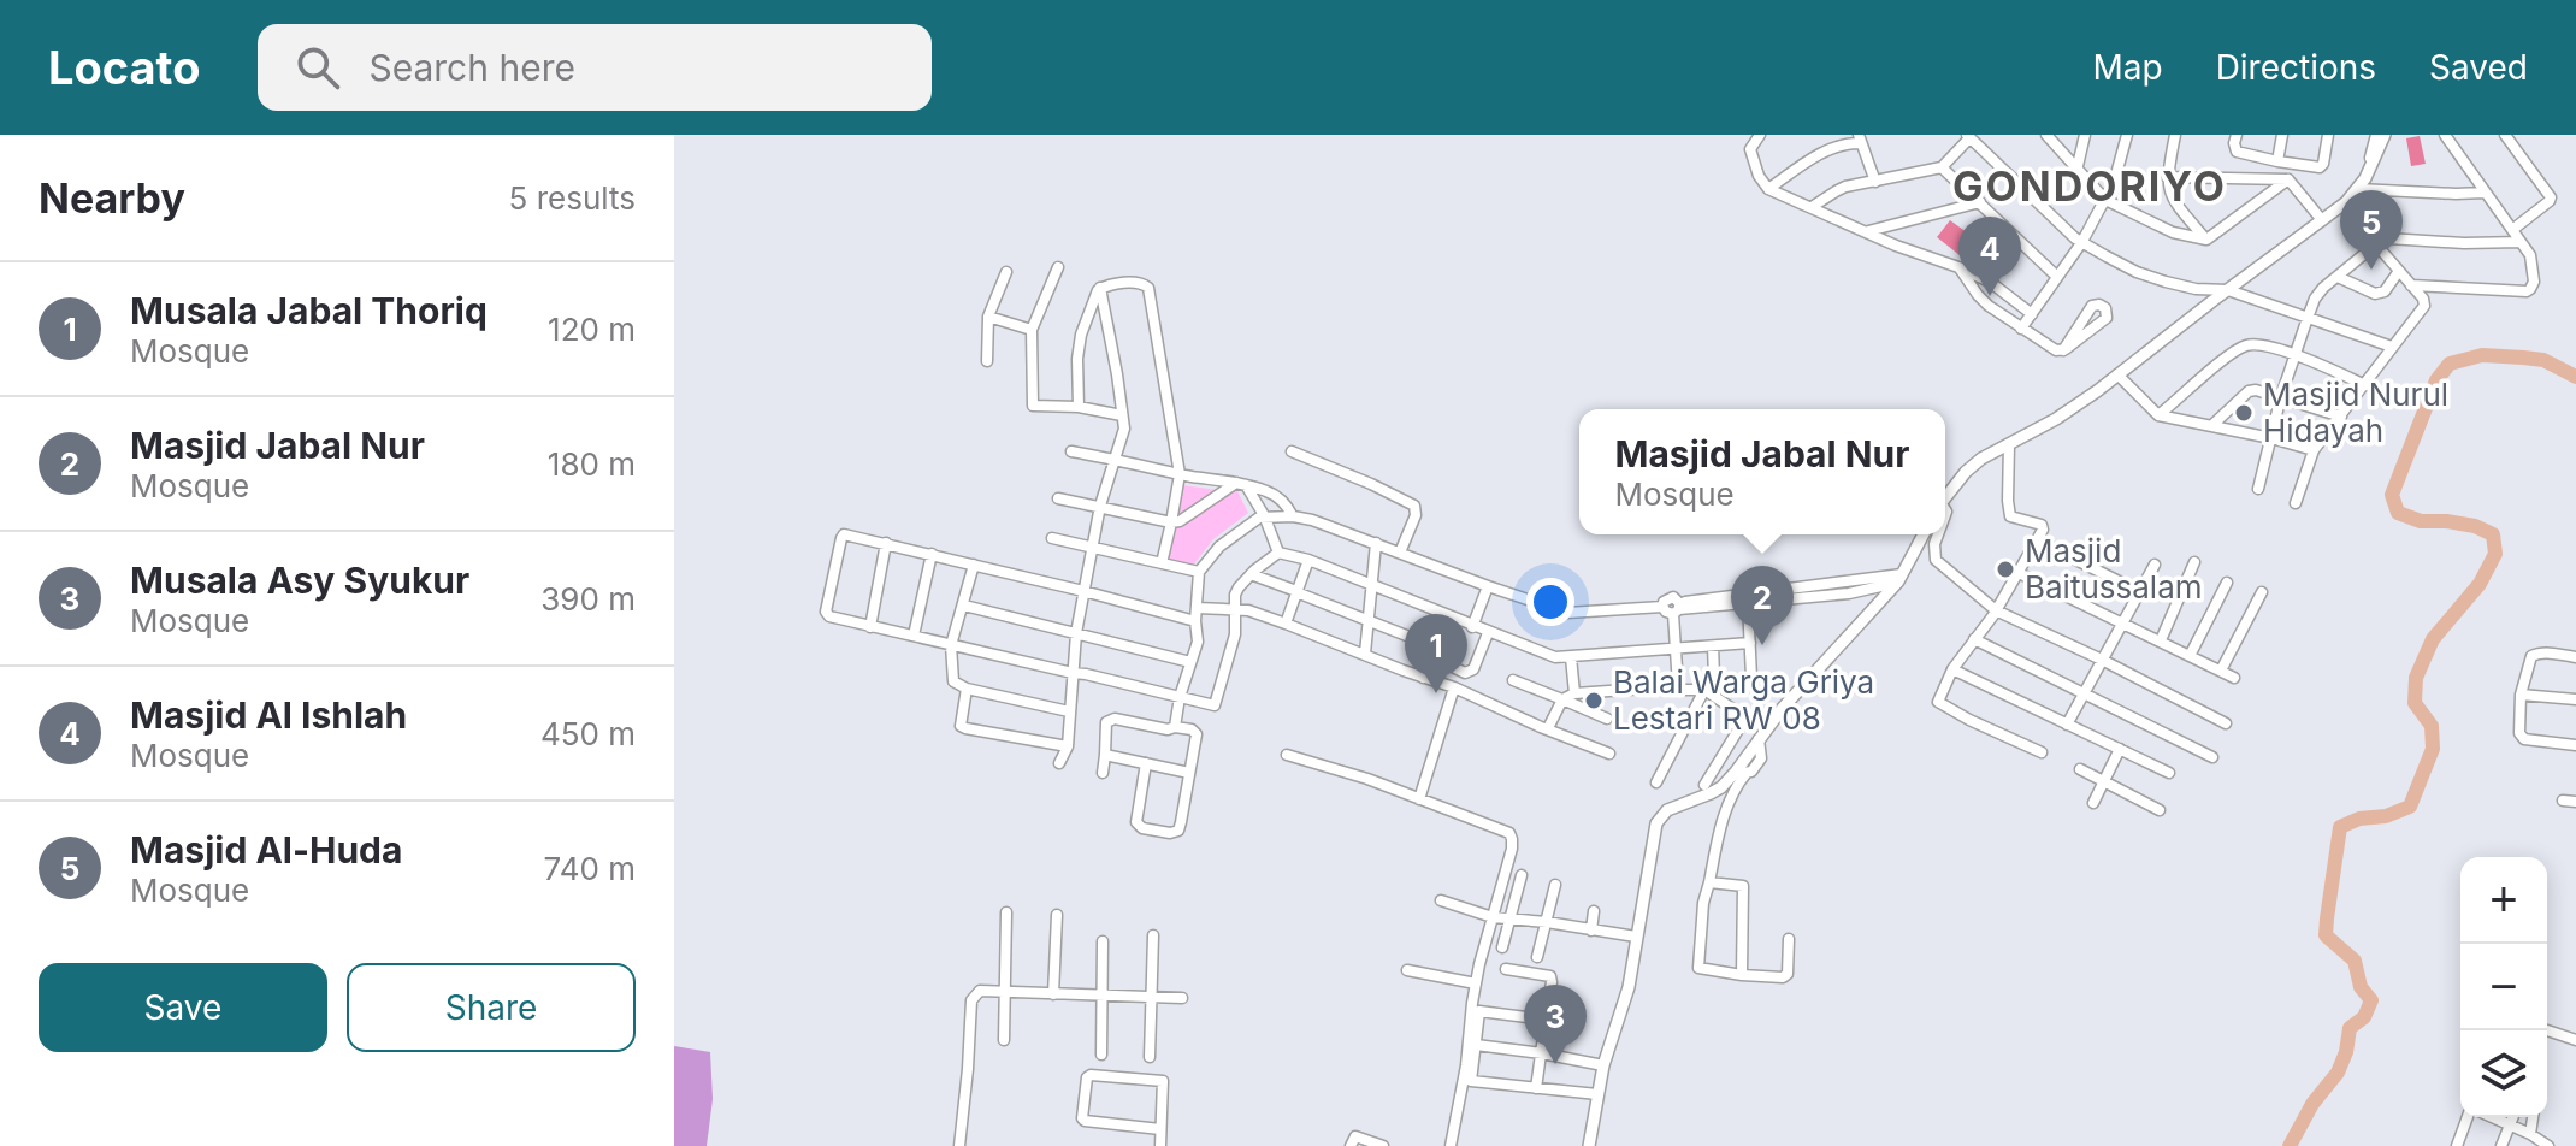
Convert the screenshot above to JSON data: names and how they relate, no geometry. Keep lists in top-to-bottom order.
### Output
{
  "districts": ["GONDORIYO"],
  "places": ["Masjid Nurul Hidayah", "Masjid Baitussalam", "Balai Warga Griya Lestari RW 08"],
  "page": {
    "header": "Locato",
    "search": "Search here",
    "nav": ["Map", "Directions", "Saved"],
    "heading": ["Nearby", "5 results"],
    "pins": [
      "5",
      "4",
      "2",
      "1",
      "3"
    ],
    "list": [
      {
        "mark": "1",
        "name": "Musala Jabal Thoriq",
        "note": "Mosque",
        "value": "120 m"
      },
      {
        "mark": "2",
        "name": "Masjid Jabal Nur",
        "note": "Mosque",
        "value": "180 m"
      },
      {
        "mark": "3",
        "name": "Musala Asy Syukur",
        "note": "Mosque",
        "value": "390 m"
      },
      {
        "mark": "4",
        "name": "Masjid Al Ishlah",
        "note": "Mosque",
        "value": "450 m"
      },
      {
        "mark": "5",
        "name": "Masjid Al-Huda",
        "note": "Mosque",
        "value": "740 m"
      }
    ],
    "popup": ["Masjid Jabal Nur", "Mosque"],
    "map_buttons": ["+", "−"],
    "buttons": ["Save", "Share"]
  }
}
